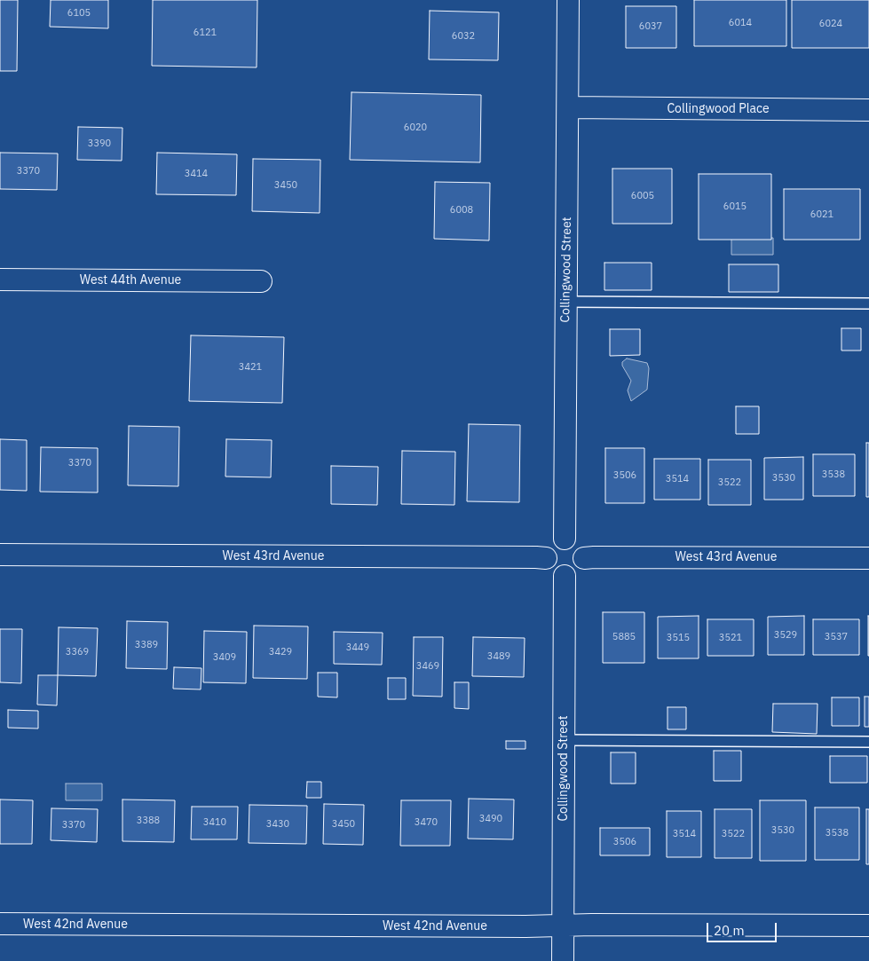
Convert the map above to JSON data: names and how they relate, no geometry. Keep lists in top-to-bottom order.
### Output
{
  "streets": {
    "street": [
      "Collingwood Place",
      "Collingwood Street",
      "West 44th Avenue",
      "West 43rd Avenue",
      "West 42nd Avenue"
    ]
  },
  "crossings": [
    ["Collingwood Place", "Collingwood Street"],
    ["Collingwood Street", "West 43rd Avenue"],
    ["Collingwood Street", "West 42nd Avenue"]
  ],
  "house_numbers": [
    "6105",
    "6014",
    "6024",
    "6037",
    "6121",
    "6032",
    "6020",
    "3390",
    "3370",
    "3414",
    "3450",
    "6005",
    "6015",
    "6008",
    "6021",
    "3421",
    "3370",
    "3538",
    "3506",
    "3530",
    "3514",
    "3522",
    "3529",
    "5885",
    "3537",
    "3515",
    "3521",
    "3389",
    "3449",
    "3369",
    "3429",
    "3489",
    "3409",
    "3469",
    "3490",
    "3388",
    "3410",
    "3470",
    "3430",
    "3450",
    "3370",
    "3530",
    "3538",
    "3514",
    "3522",
    "3506"
  ],
  "scale_bar": "20 m"
}
